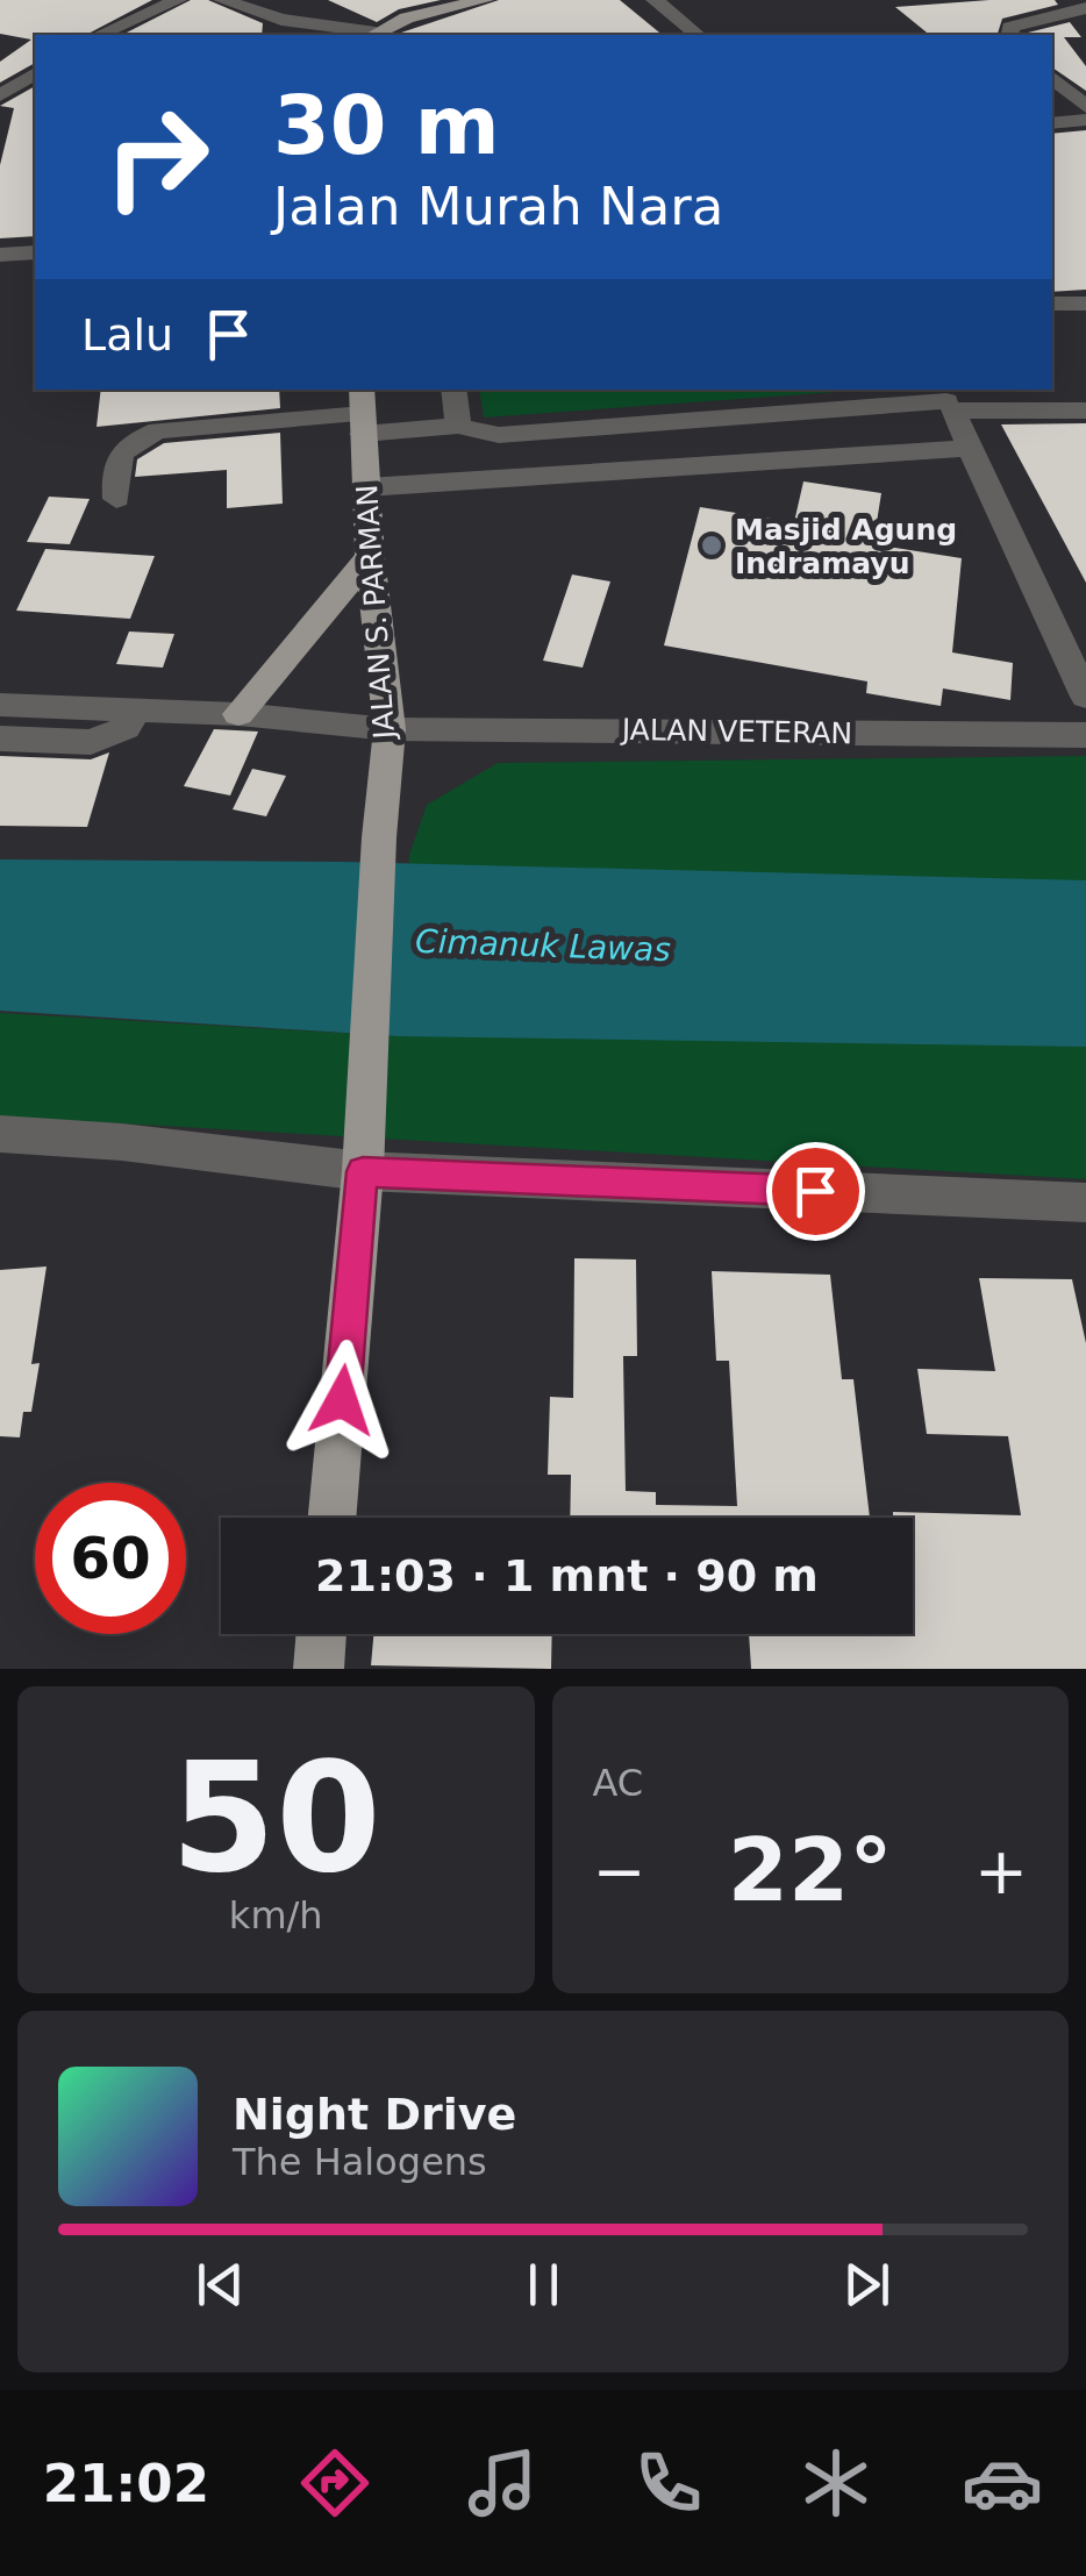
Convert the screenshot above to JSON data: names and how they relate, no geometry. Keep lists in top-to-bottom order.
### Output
{
  "streets": {
    "main road": ["JALAN S. PARMAN"],
    "street": ["JALAN VETERAN"]
  },
  "crossings": [
    ["JALAN S. PARMAN", "JALAN VETERAN"]
  ],
  "water": ["Cimanuk Lawas"],
  "places": ["Masjid Agung Indramayu"],
  "page": {
    "turn": ["30 m", "Jalan Murah Nara"],
    "then": "Lalu",
    "limit": "60",
    "trip": "21:03 · 1 mnt · 90 m",
    "tile": [
      ["50", "km/h"],
      "AC"
    ],
    "heat": ["−", "22°", "+"],
    "song": ["Night Drive", "The Halogens"],
    "tabs": "21:02"
  }
}
